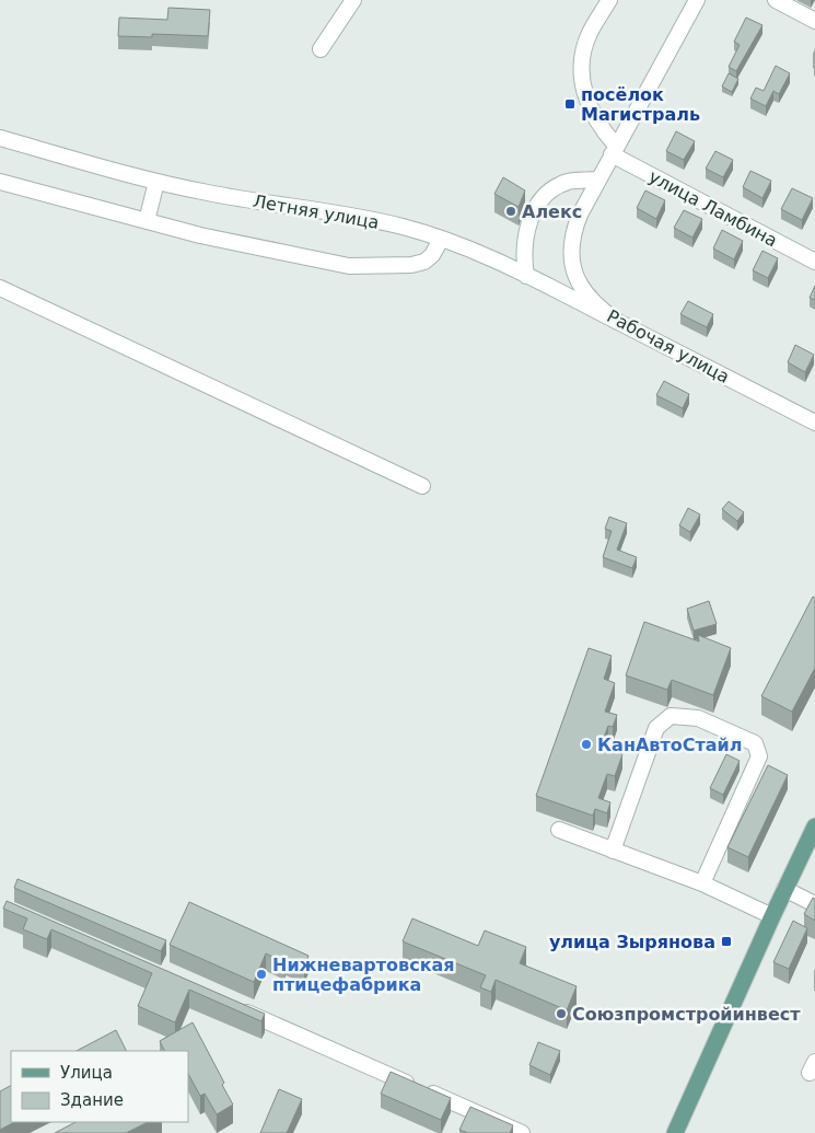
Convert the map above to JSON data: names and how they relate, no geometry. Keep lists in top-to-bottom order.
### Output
{
  "streets": {
    "street": ["улица Ламбина", "Летняя улица", "Рабочая улица"]
  },
  "crossings": [
    ["улица Ламбина", "Рабочая улица"],
    ["Летняя улица", "Рабочая улица"]
  ],
  "places": {
    "transit": ["посёлок Магистраль", "улица Зырянова"],
    "other": [
      "Алекс",
      "КанАвтоСтайл",
      "Нижневартовская птицефабрика",
      "Союзпромстройинвест"
    ]
  },
  "legend": ["Улица", "Здание"]
}
